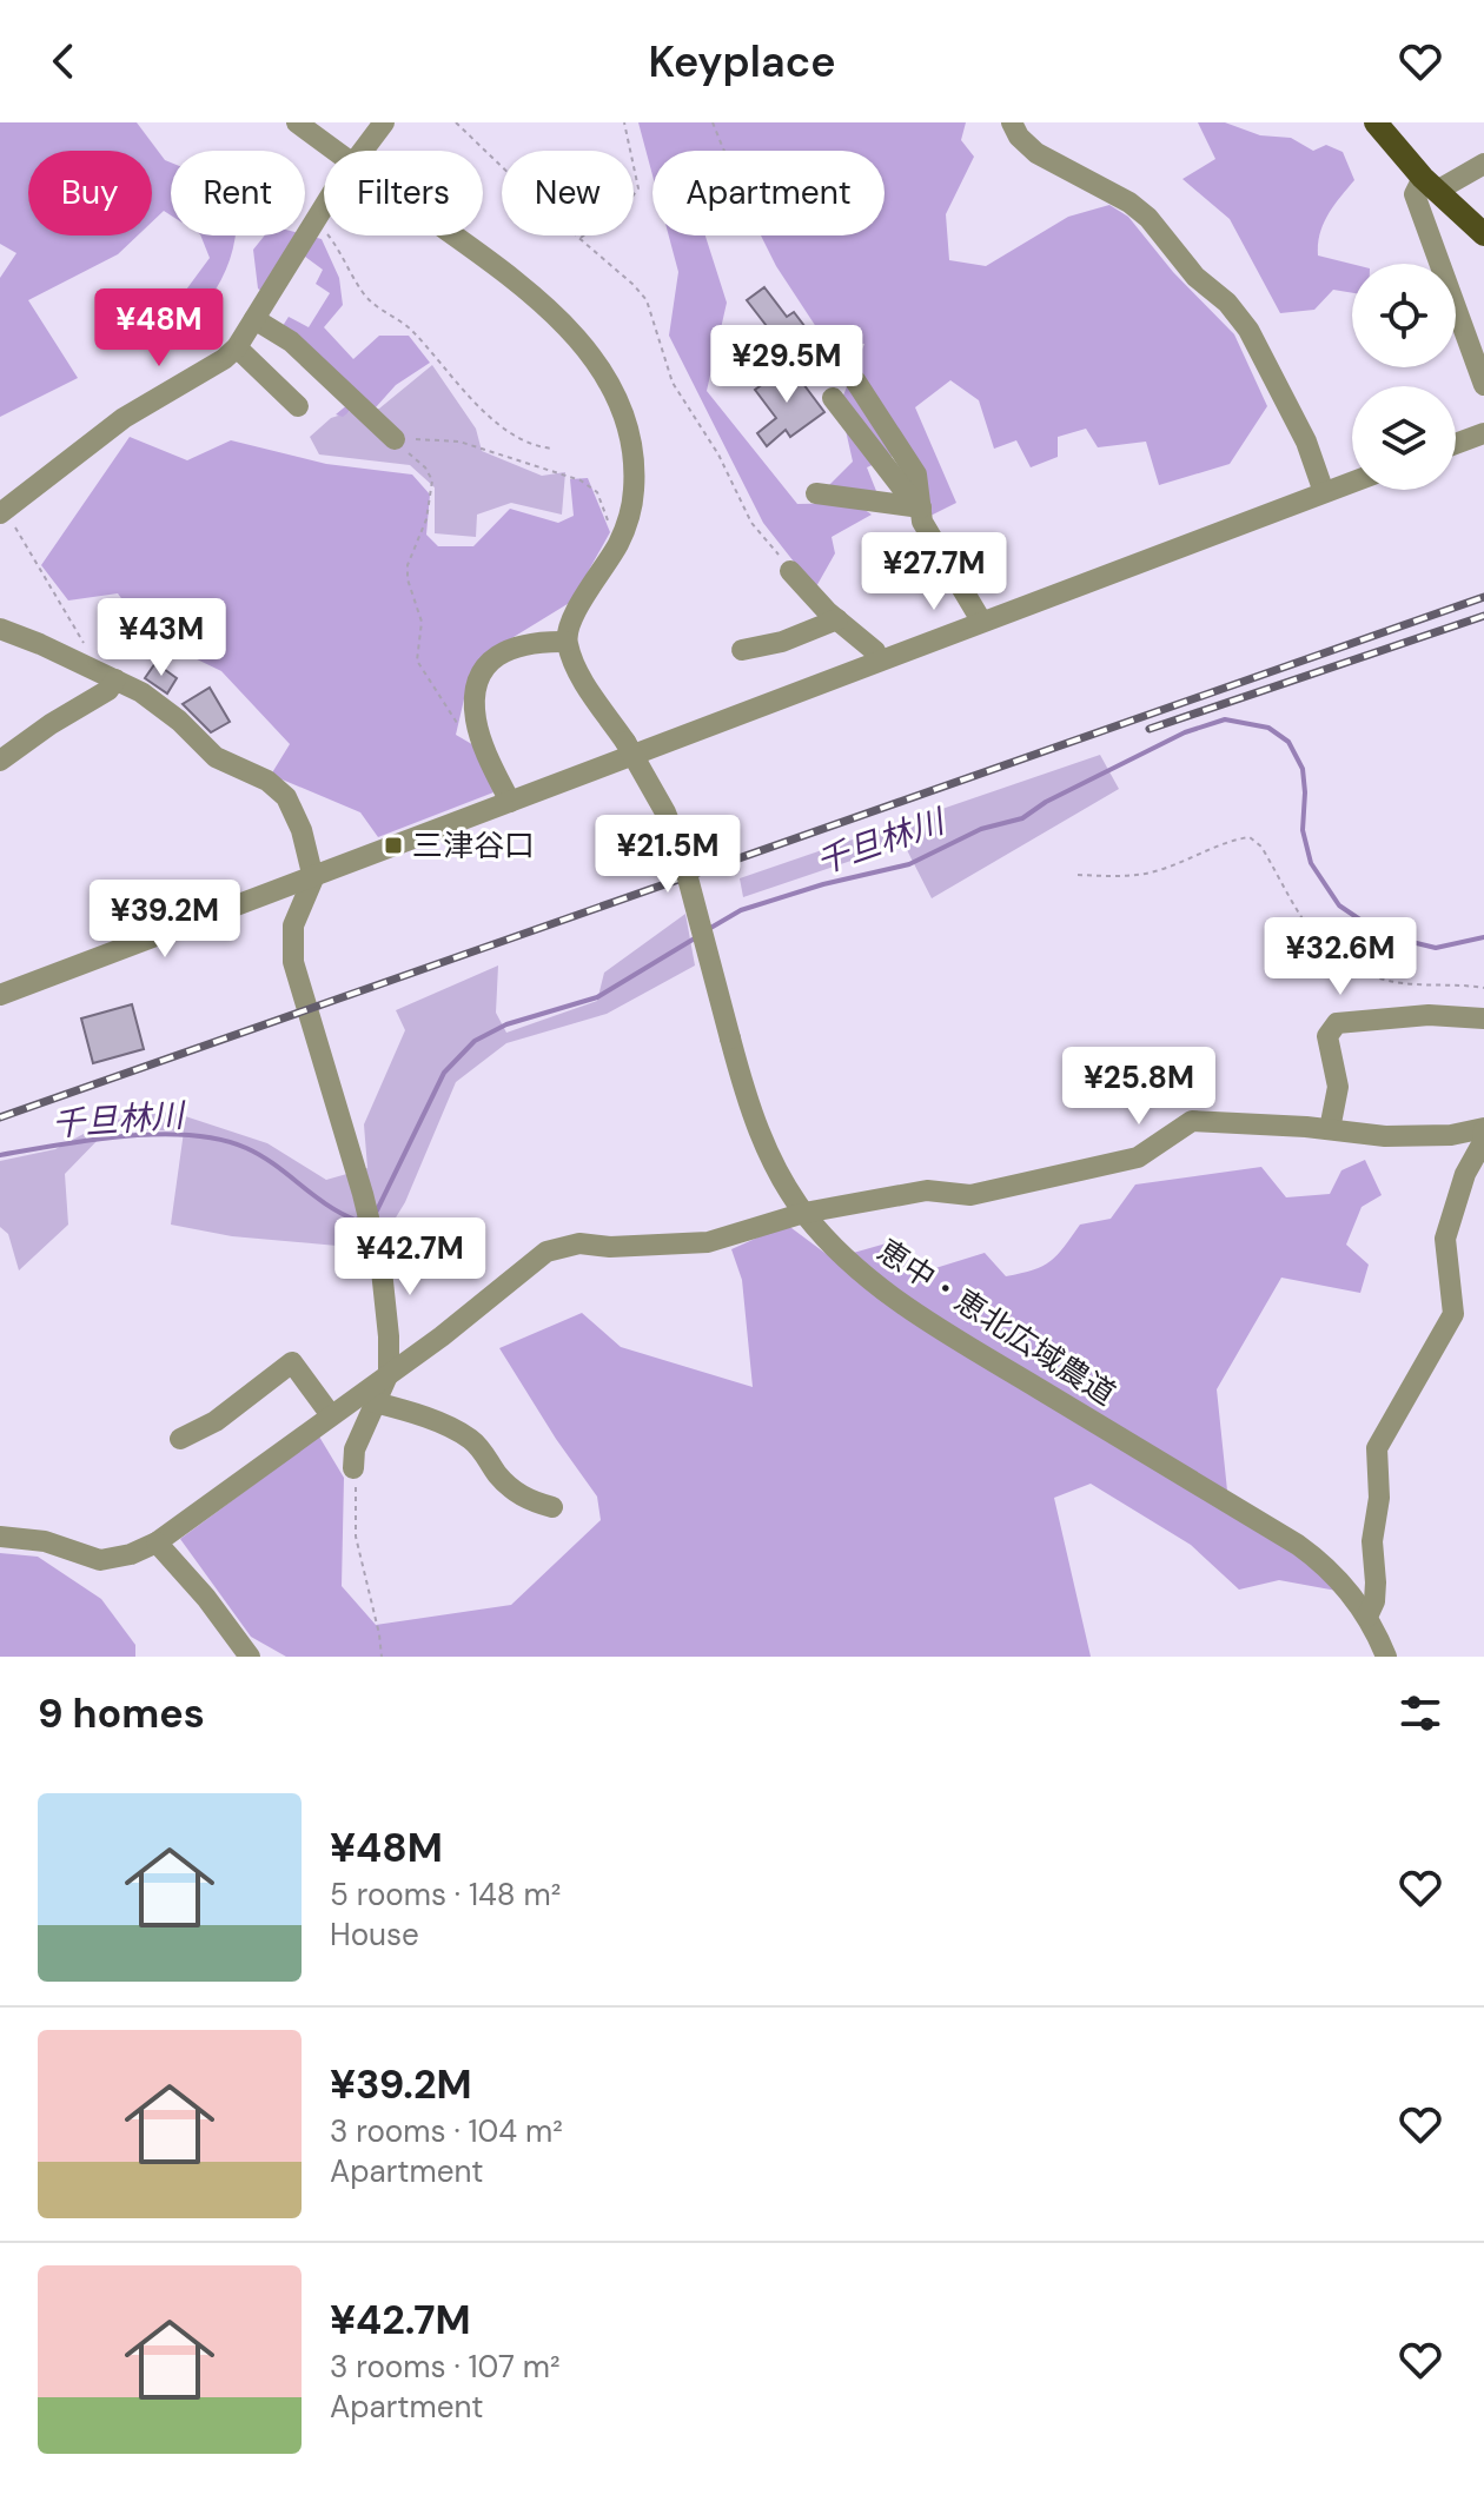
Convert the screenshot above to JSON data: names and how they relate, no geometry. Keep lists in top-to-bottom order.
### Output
{
  "streets": {
    "street": ["恵中・恵北広域農道"]
  },
  "water": ["千旦林川"],
  "places": {
    "transit": ["三津谷口"]
  },
  "page": {
    "header": "Keyplace",
    "chip": [
      "Buy",
      "Rent",
      "Filters",
      "New",
      "Apartment"
    ],
    "price": [
      "¥48M",
      "¥29.5M",
      "¥27.7M",
      "¥43M",
      "¥21.5M",
      "¥39.2M",
      "¥32.6M",
      "¥25.8M",
      "¥42.7M"
    ],
    "heading": "9 homes",
    "list": [
      {
        "name": "¥48M",
        "note": "5 rooms · 148 m² · House"
      },
      {
        "name": "¥39.2M",
        "note": "3 rooms · 104 m² · Apartment"
      },
      {
        "name": "¥42.7M",
        "note": "3 rooms · 107 m² · Apartment"
      }
    ]
  }
}
